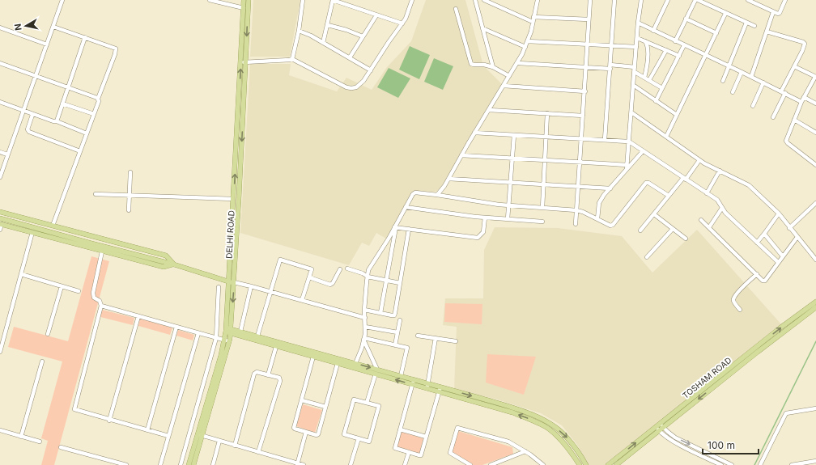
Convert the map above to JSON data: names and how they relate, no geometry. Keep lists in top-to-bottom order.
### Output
{
  "streets": {
    "main road": ["DELHI ROAD", "TOSHAM ROAD"]
  },
  "scale_bar": "100 m",
  "north": "left"
}
